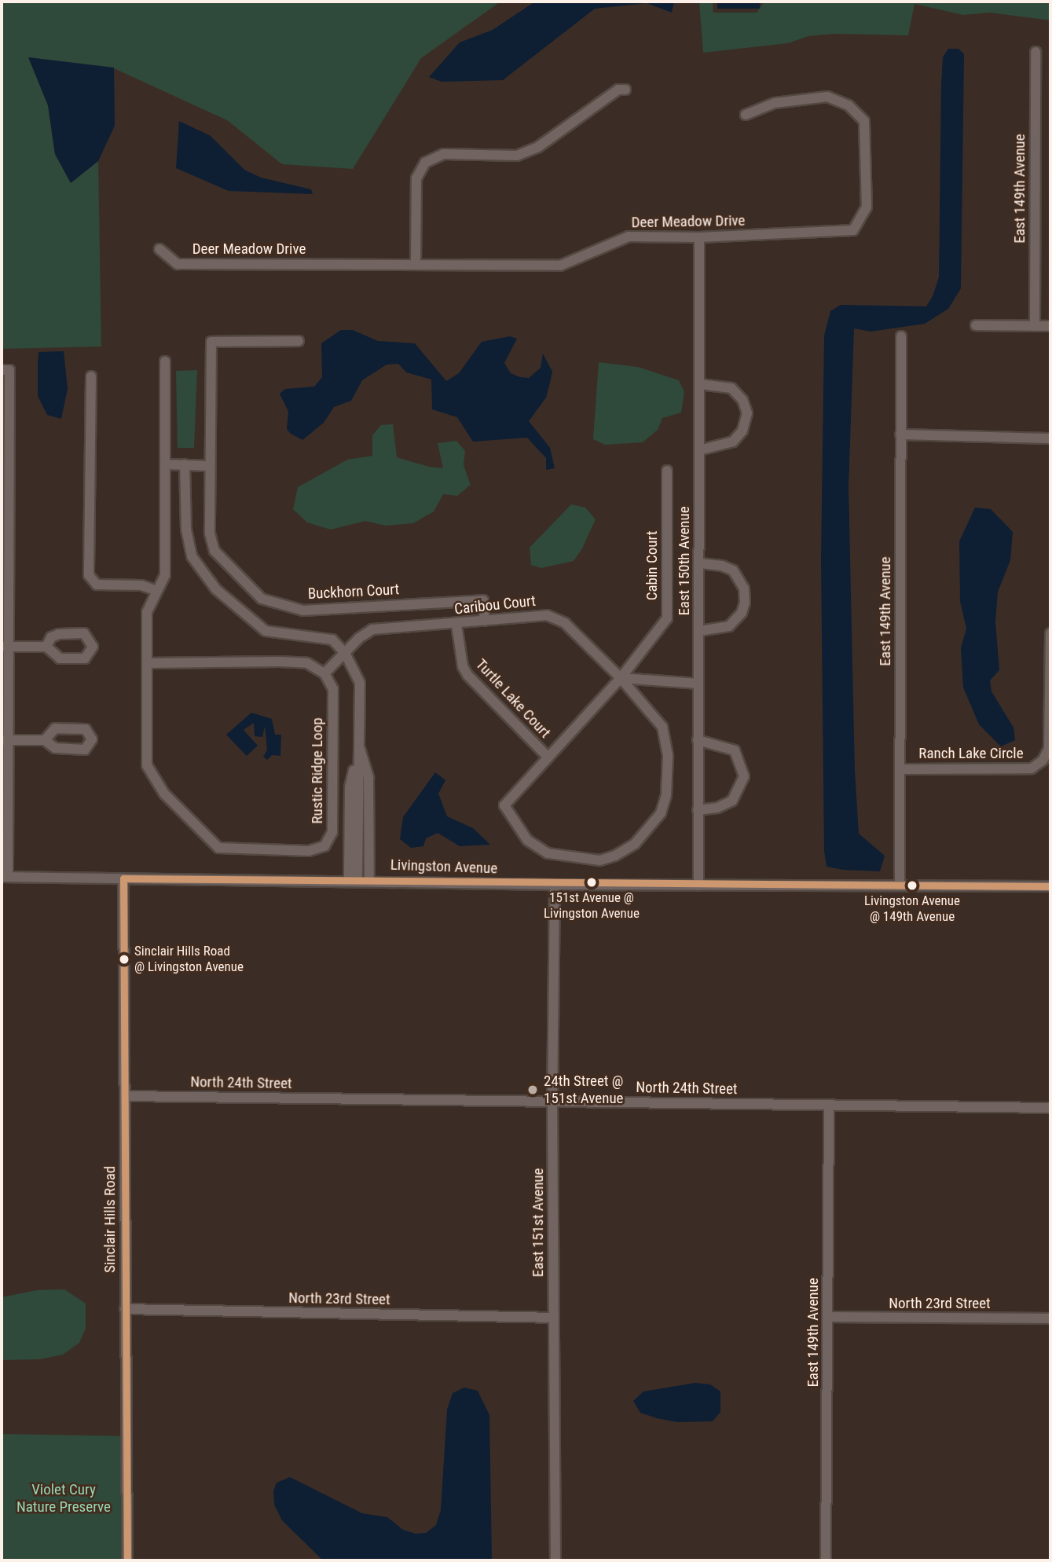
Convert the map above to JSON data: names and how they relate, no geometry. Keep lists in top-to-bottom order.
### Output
{
  "streets": {
    "street": [
      "East 149th Avenue",
      "Deer Meadow Drive",
      "East 150th Avenue",
      "Cabin Court",
      "Buckhorn Court",
      "Caribou Court",
      "Turtle Lake Court",
      "Ranch Lake Circle",
      "Rustic Ridge Loop",
      "Livingston Avenue",
      "North 24th Street",
      "Sinclair Hills Road",
      "East 151st Avenue",
      "North 23rd Street"
    ]
  },
  "crossings": [
    ["East 149th Avenue", "Ranch Lake Circle"],
    ["East 149th Avenue", "Livingston Avenue"],
    ["East 149th Avenue", "North 24th Street"],
    ["East 149th Avenue", "North 23rd Street"],
    ["Deer Meadow Drive", "East 150th Avenue"],
    ["East 150th Avenue", "Livingston Avenue"],
    ["Cabin Court", "Caribou Court"],
    ["Cabin Court", "Turtle Lake Court"],
    ["Buckhorn Court", "Caribou Court"],
    ["Caribou Court", "Turtle Lake Court"],
    ["Livingston Avenue", "Sinclair Hills Road"],
    ["Livingston Avenue", "East 151st Avenue"],
    ["North 24th Street", "Sinclair Hills Road"],
    ["North 24th Street", "East 151st Avenue"],
    ["Sinclair Hills Road", "North 23rd Street"],
    ["East 151st Avenue", "North 23rd Street"]
  ],
  "parks": ["Violet Cury Nature Preserve"],
  "places": [
    "151st Avenue @ Livingston Avenue",
    "Livingston Avenue @ 149th Avenue",
    "Sinclair Hills Road @ Livingston Avenue",
    "24th Street @ 151st Avenue"
  ]
}
